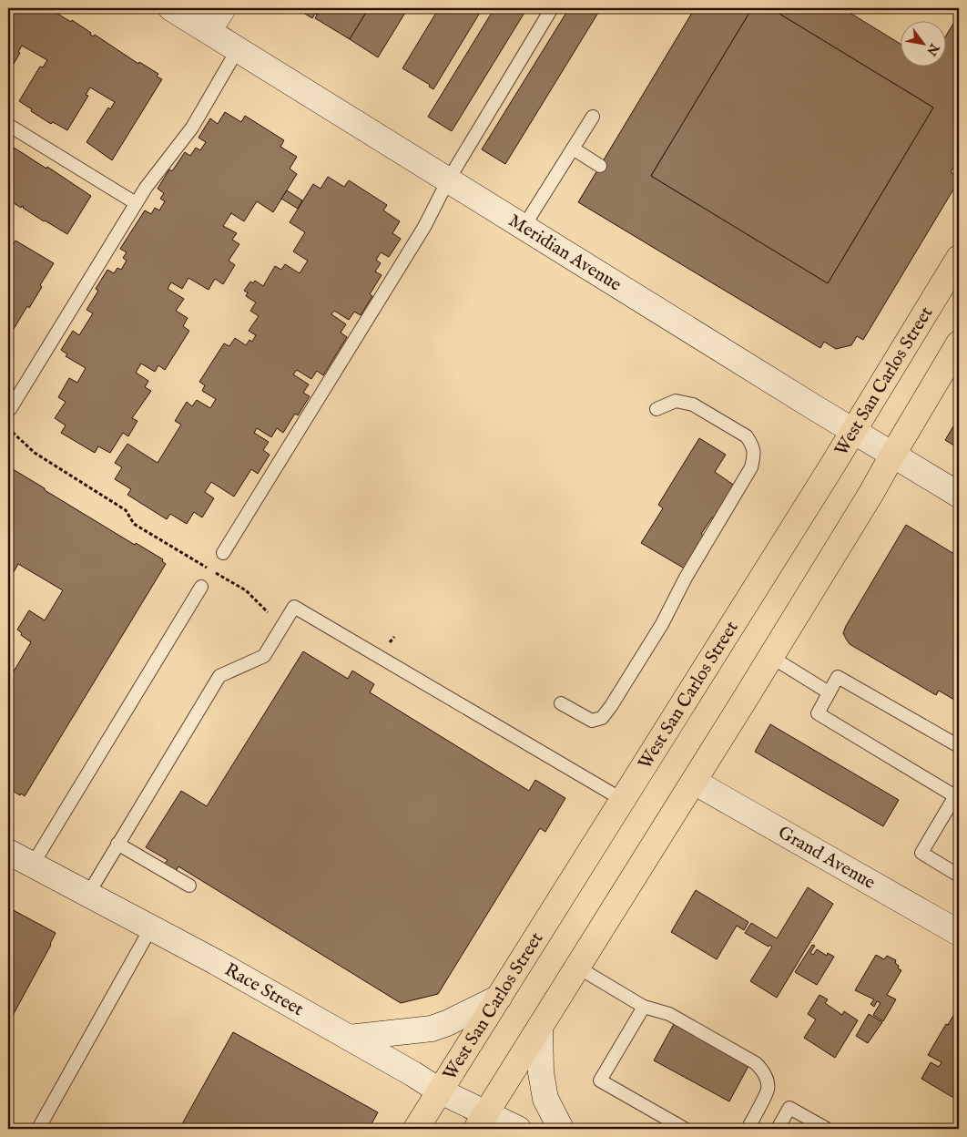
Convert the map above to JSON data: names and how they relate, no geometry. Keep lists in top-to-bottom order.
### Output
{
  "streets": {
    "main road": [
      "Meridian Avenue",
      "West San Carlos Street",
      "Grand Avenue",
      "Race Street"
    ]
  },
  "crossings": [
    ["Meridian Avenue", "West San Carlos Street"],
    ["West San Carlos Street", "Race Street"]
  ],
  "north": "bottom right"
}
